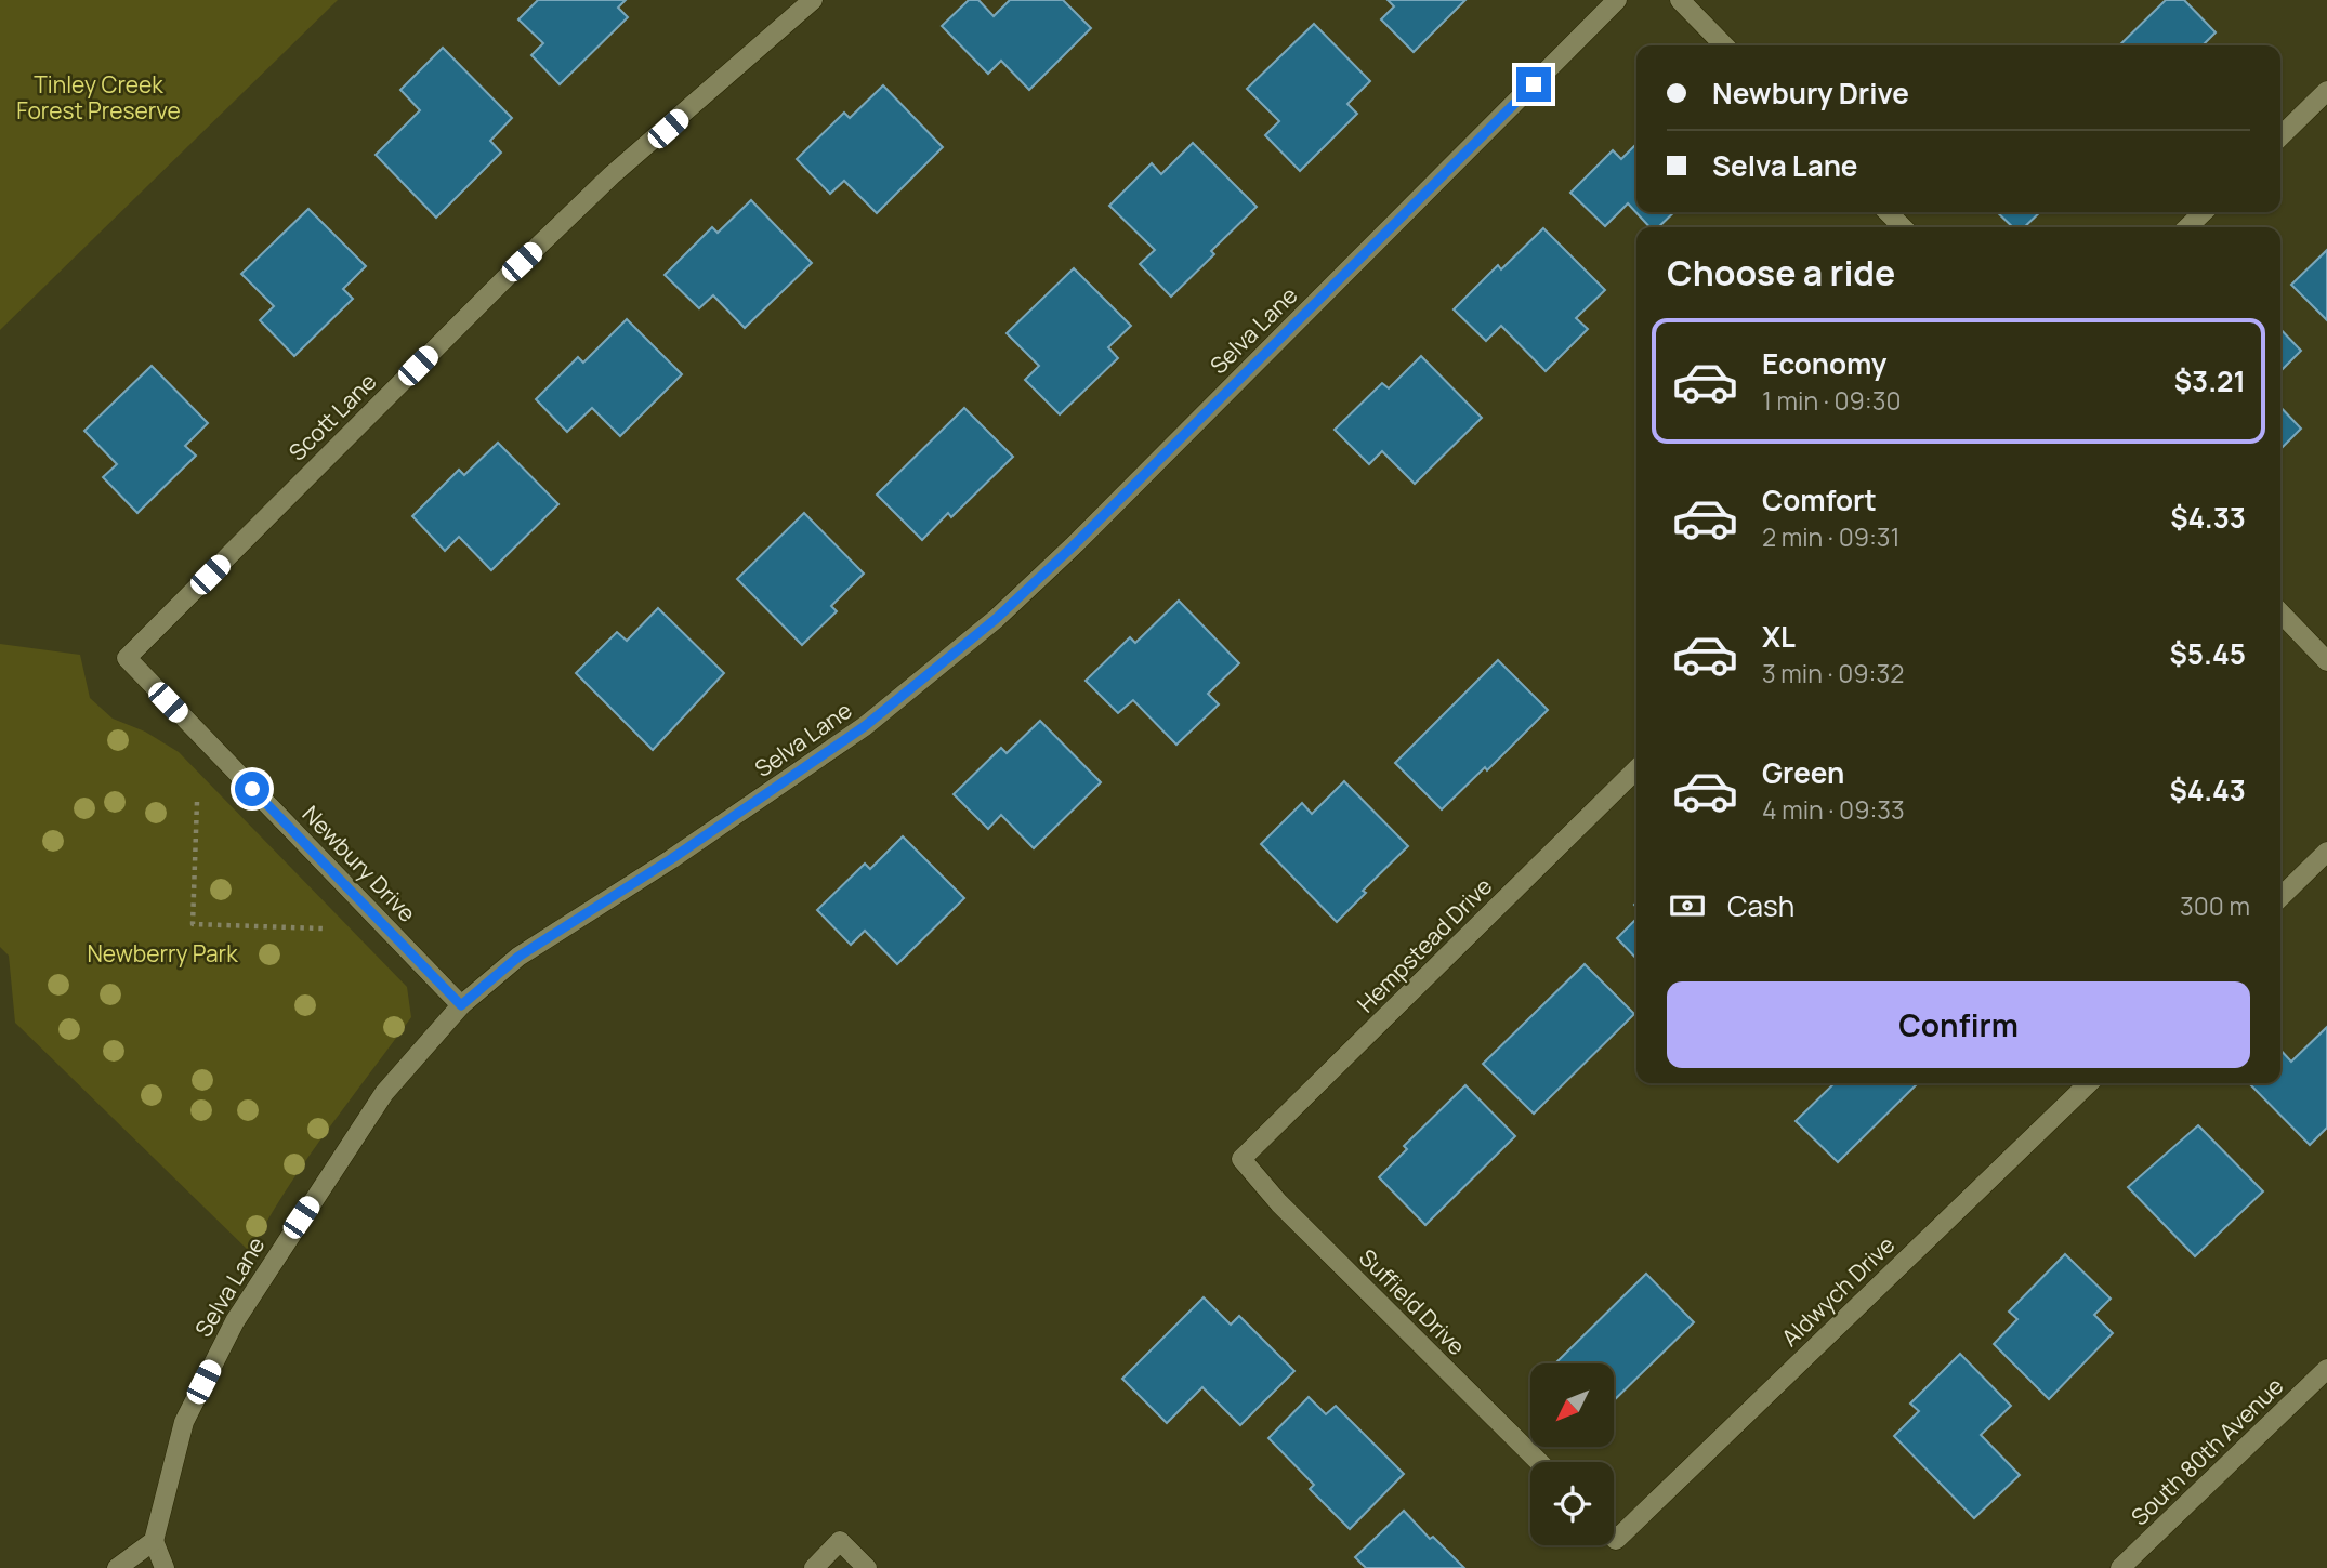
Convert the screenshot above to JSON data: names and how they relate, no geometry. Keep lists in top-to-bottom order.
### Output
{
  "streets": {
    "street": [
      "Selva Lane",
      "Scott Lane",
      "Newbury Drive",
      "Hempstead Drive",
      "Aldwych Drive",
      "Suffield Drive",
      "South 80th Avenue"
    ]
  },
  "crossings": [
    ["Selva Lane", "Newbury Drive"],
    ["Scott Lane", "Newbury Drive"],
    ["Hempstead Drive", "Suffield Drive"]
  ],
  "parks": ["Tinley Creek Forest Preserve", "Newberry Park"],
  "north": "bottom left",
  "page": {
    "banner": ["Newbury Drive", "Selva Lane"],
    "heading": "Choose a ride",
    "list": [
      {
        "name": "Economy",
        "note": "1 min · 09:30",
        "value": "$3.21"
      },
      {
        "name": "Comfort",
        "note": "2 min · 09:31",
        "value": "$4.33"
      },
      {
        "name": "XL",
        "note": "3 min · 09:32",
        "value": "$5.45"
      },
      {
        "name": "Green",
        "note": "4 min · 09:33",
        "value": "$4.43"
      }
    ],
    "pay": ["Cash", "300 m"],
    "buttons": "Confirm"
  }
}
